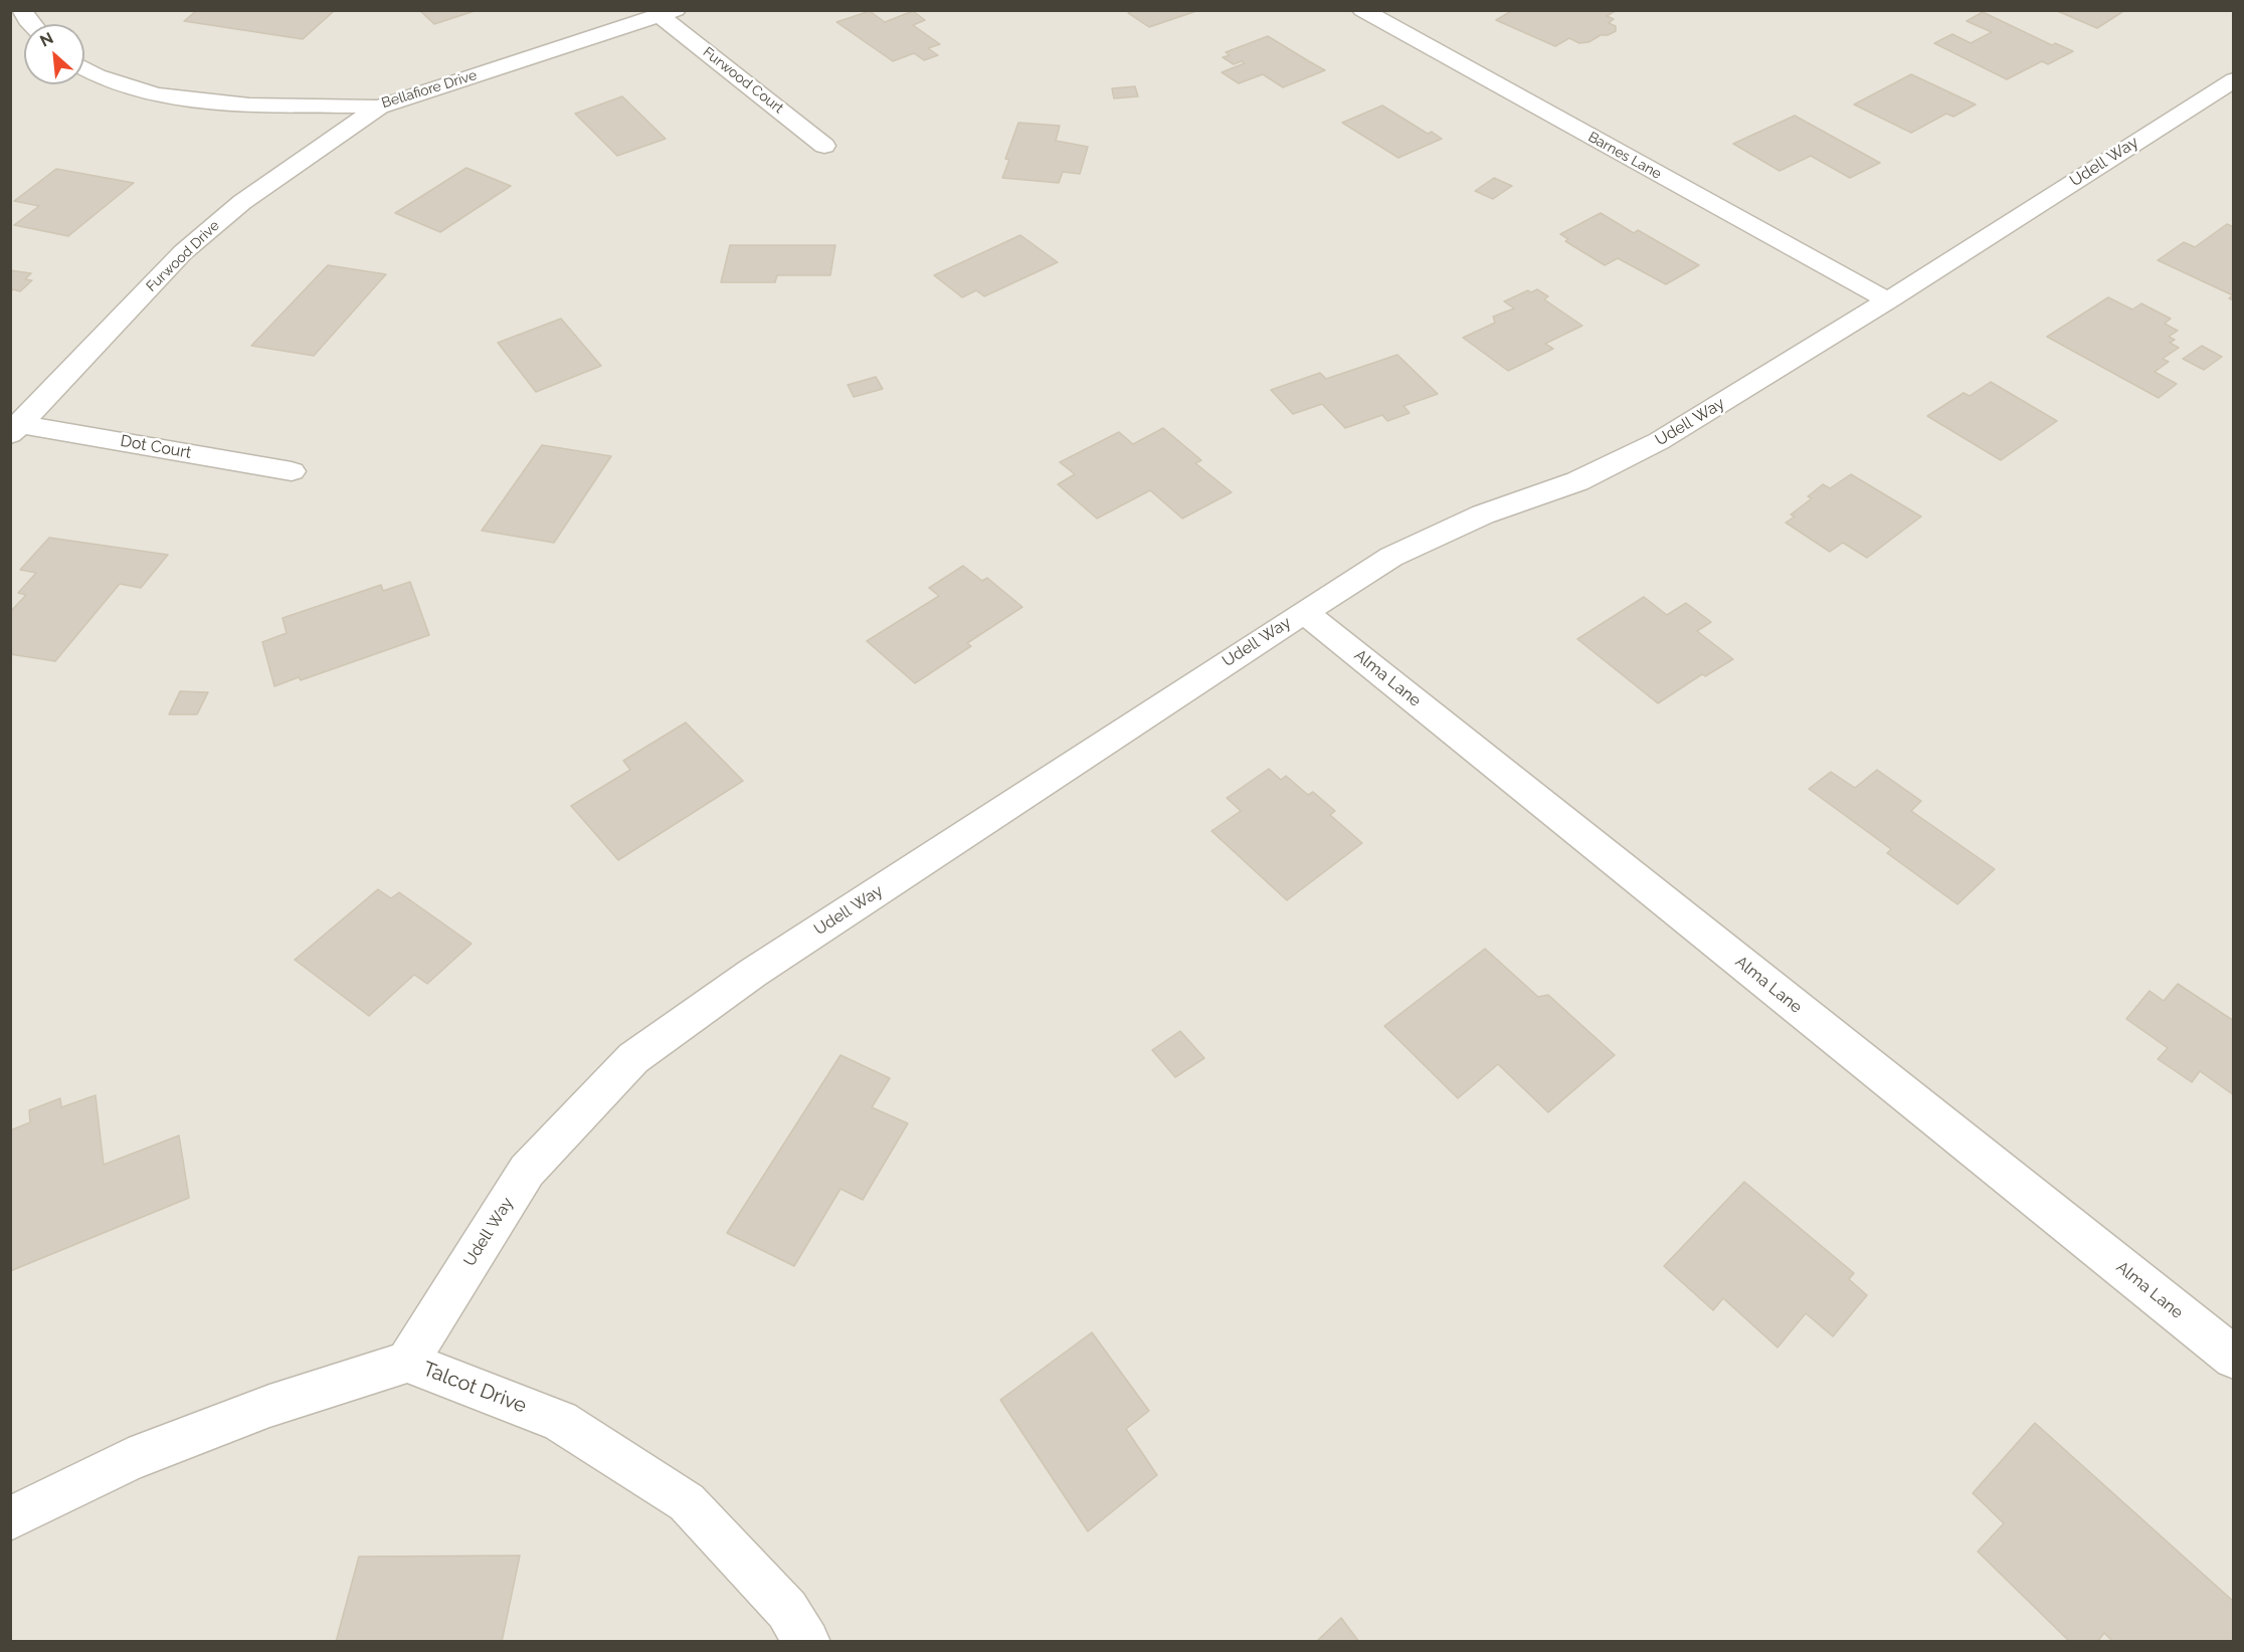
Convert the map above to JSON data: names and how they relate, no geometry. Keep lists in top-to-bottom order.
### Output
{
  "streets": {
    "street": [
      "Furwood Court",
      "Bellafiore Drive",
      "Barnes Lane",
      "Udell Way",
      "Furwood Drive",
      "Dot Court",
      "Alma Lane",
      "Talcot Drive"
    ]
  },
  "crossings": [
    ["Furwood Court", "Bellafiore Drive"],
    ["Bellafiore Drive", "Furwood Drive"],
    ["Barnes Lane", "Udell Way"],
    ["Udell Way", "Alma Lane"],
    ["Udell Way", "Talcot Drive"],
    ["Furwood Drive", "Dot Court"]
  ],
  "north": "top left"
}
